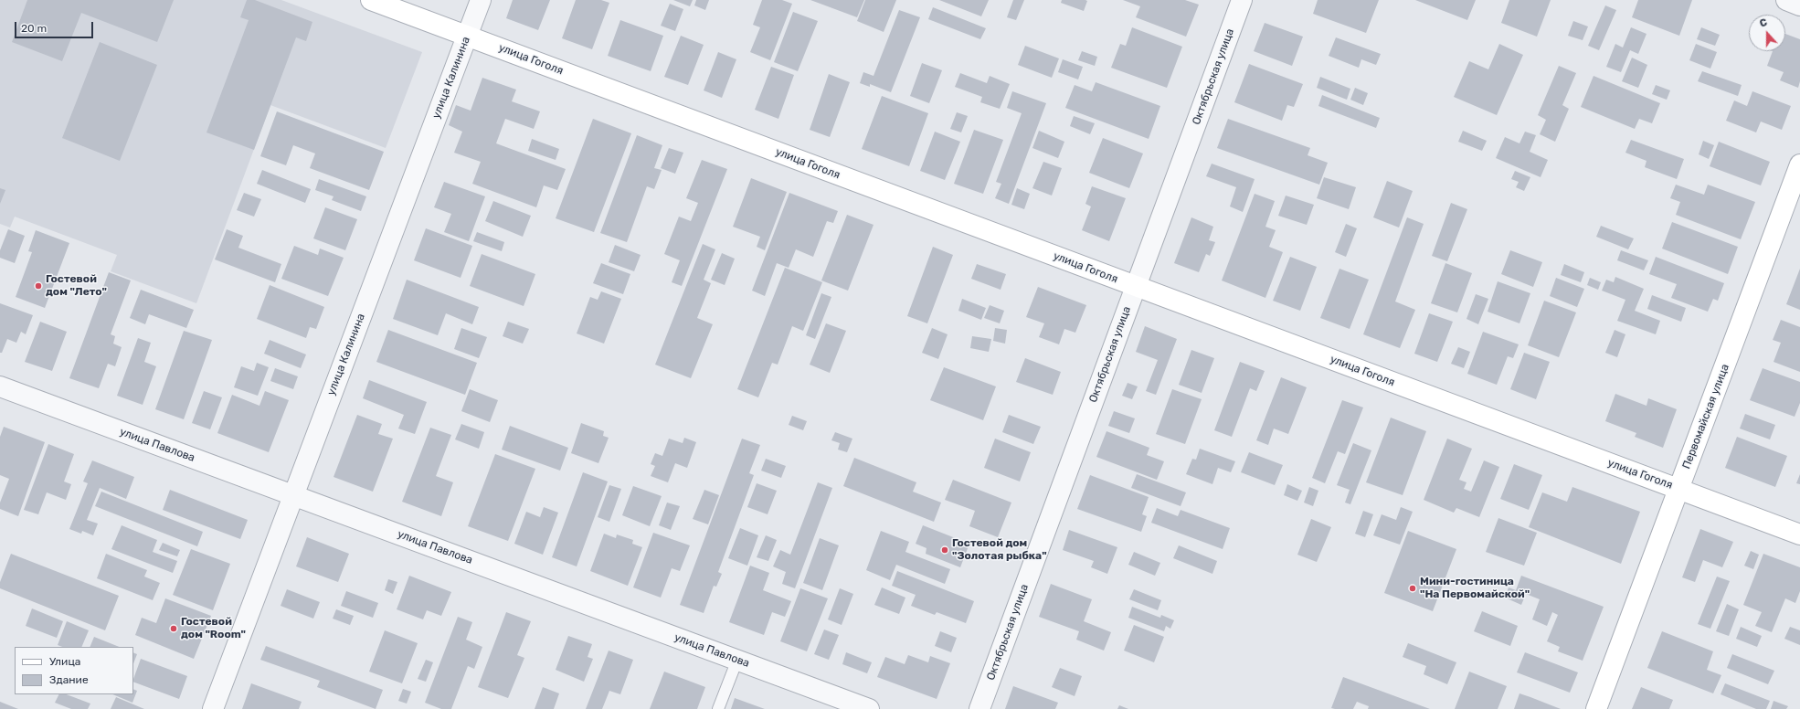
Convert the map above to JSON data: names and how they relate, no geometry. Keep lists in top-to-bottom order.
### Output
{
  "streets": {
    "street": [
      "улица Гоголя",
      "Октябрьская улица",
      "улица Калинина",
      "Первомайская улица",
      "улица Павлова"
    ]
  },
  "crossings": [
    ["улица Гоголя", "Октябрьская улица"],
    ["улица Гоголя", "улица Калинина"],
    ["улица Гоголя", "Первомайская улица"],
    ["улица Калинина", "улица Павлова"]
  ],
  "places": [
    "Гостевой дом \"Лето\"",
    "Гостевой дом \"Золотая рыбка\"",
    "Мини-гостиница \"На Первомайской\"",
    "Гостевой дом \"Room\""
  ],
  "legend": ["Улица", "Здание"],
  "scale_bar": "20 m",
  "north": "top"
}
